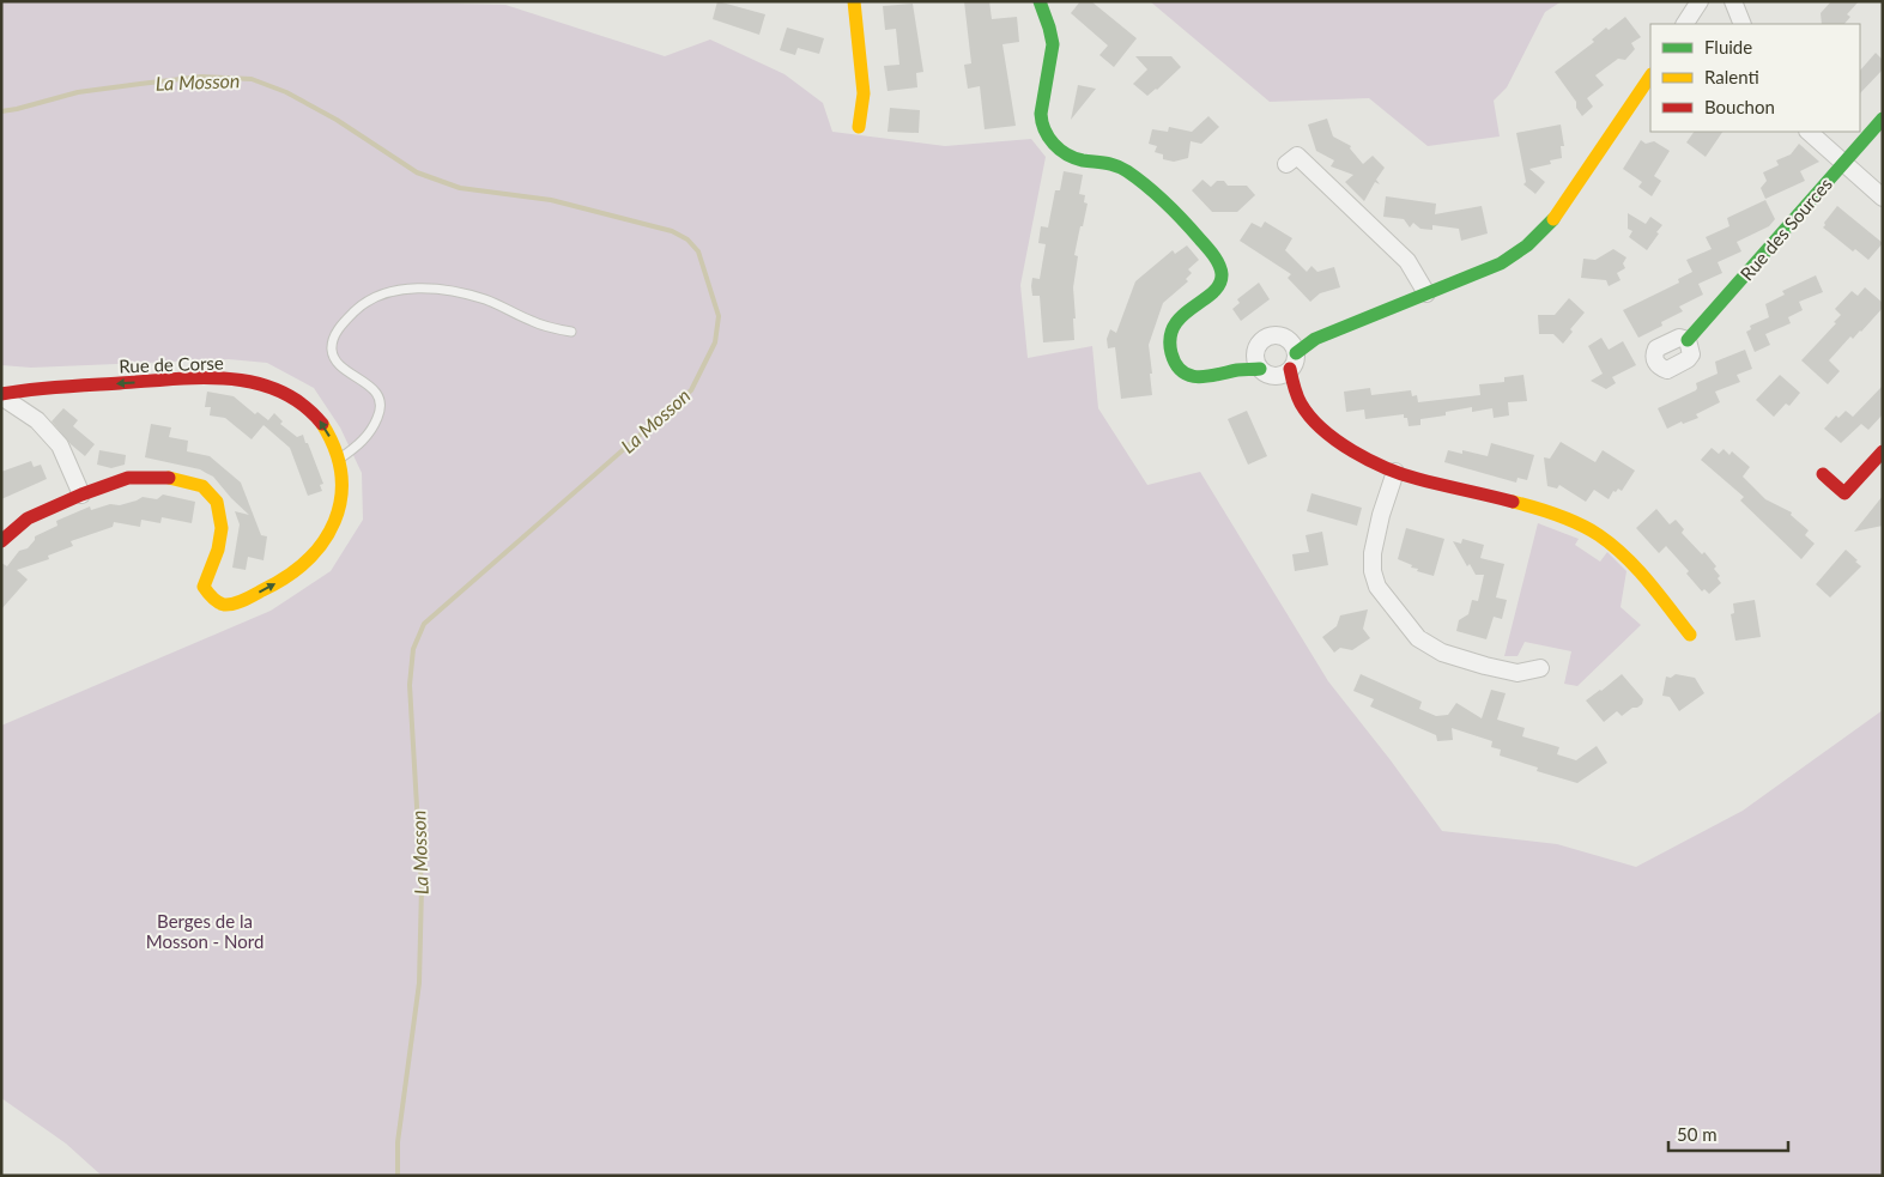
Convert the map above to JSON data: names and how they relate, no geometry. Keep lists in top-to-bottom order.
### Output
{
  "streets": {
    "street": ["Rue des Sources", "Rue de Corse"]
  },
  "water": ["La Mosson"],
  "parks": ["Berges de la Mosson - Nord"],
  "legend": ["Fluide", "Ralenti", "Bouchon"],
  "scale_bar": "50 m"
}
